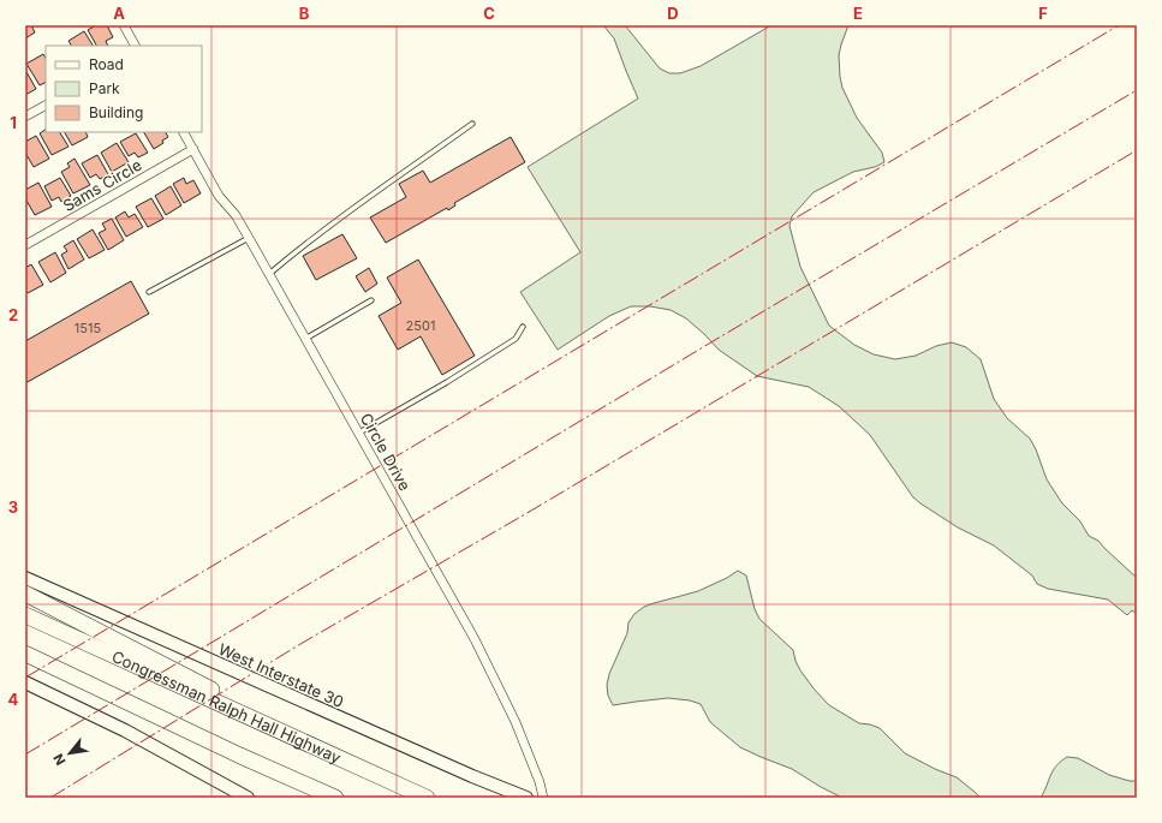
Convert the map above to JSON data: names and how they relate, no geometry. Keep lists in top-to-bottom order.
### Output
{
  "streets": {
    "highway": ["Congressman Ralph Hall Highway"],
    "main road": ["West Interstate 30"],
    "street": ["Sams Circle", "Circle Drive"]
  },
  "crossings": [
    ["Sams Circle", "Circle Drive"]
  ],
  "house_numbers": ["2501", "1515"],
  "legend": ["Road", "Park", "Building"],
  "north": "bottom left",
  "grid": {
    "columns": [
      "A",
      "B",
      "C",
      "D",
      "E",
      "F"
    ],
    "rows": [
      "1",
      "2",
      "3",
      "4"
    ]
  }
}
